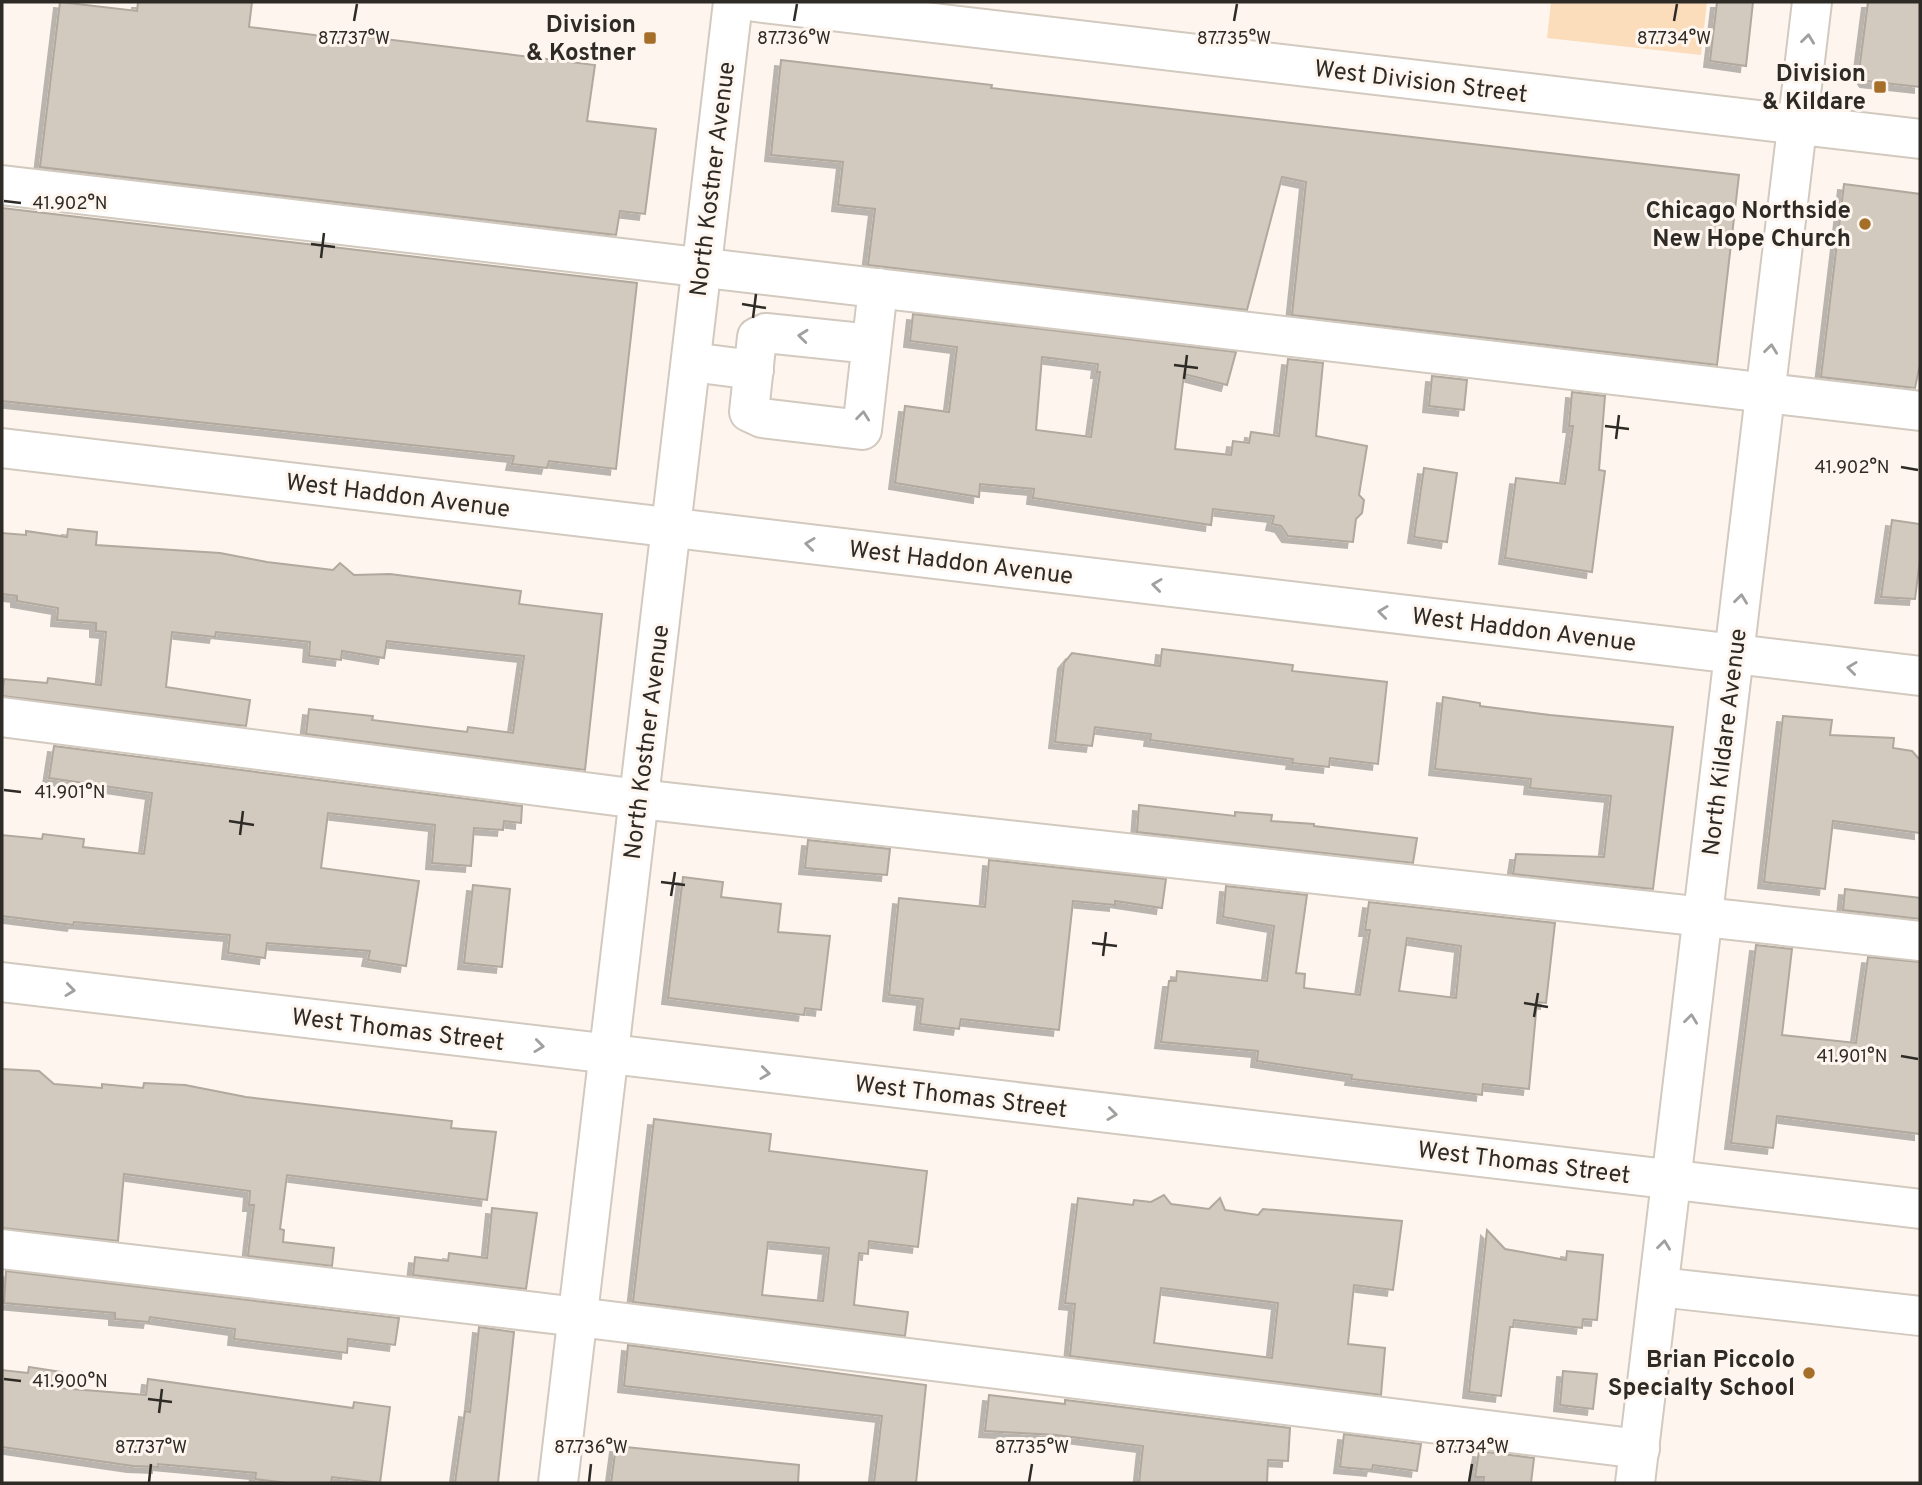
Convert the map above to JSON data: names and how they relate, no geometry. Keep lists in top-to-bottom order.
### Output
{
  "streets": {
    "street": [
      "West Division Street",
      "North Kostner Avenue",
      "West Haddon Avenue",
      "North Kildare Avenue",
      "West Thomas Street"
    ]
  },
  "crossings": [
    ["West Division Street", "North Kildare Avenue"],
    ["North Kostner Avenue", "West Haddon Avenue"],
    ["North Kostner Avenue", "West Thomas Street"],
    ["West Haddon Avenue", "North Kildare Avenue"],
    ["North Kildare Avenue", "West Thomas Street"]
  ],
  "one_way": ["North Kildare Avenue"],
  "places": {
    "transit": ["Division & Kostner", "Division & Kildare"],
    "other": ["Chicago Northside New Hope Church", "Brian Piccolo Specialty School"]
  },
  "coordinates": [
    "87.737°W",
    "87.736°W",
    "87.735°W",
    "87.734°W",
    "41.902°N",
    "41.901°N",
    "41.900°N"
  ]
}
